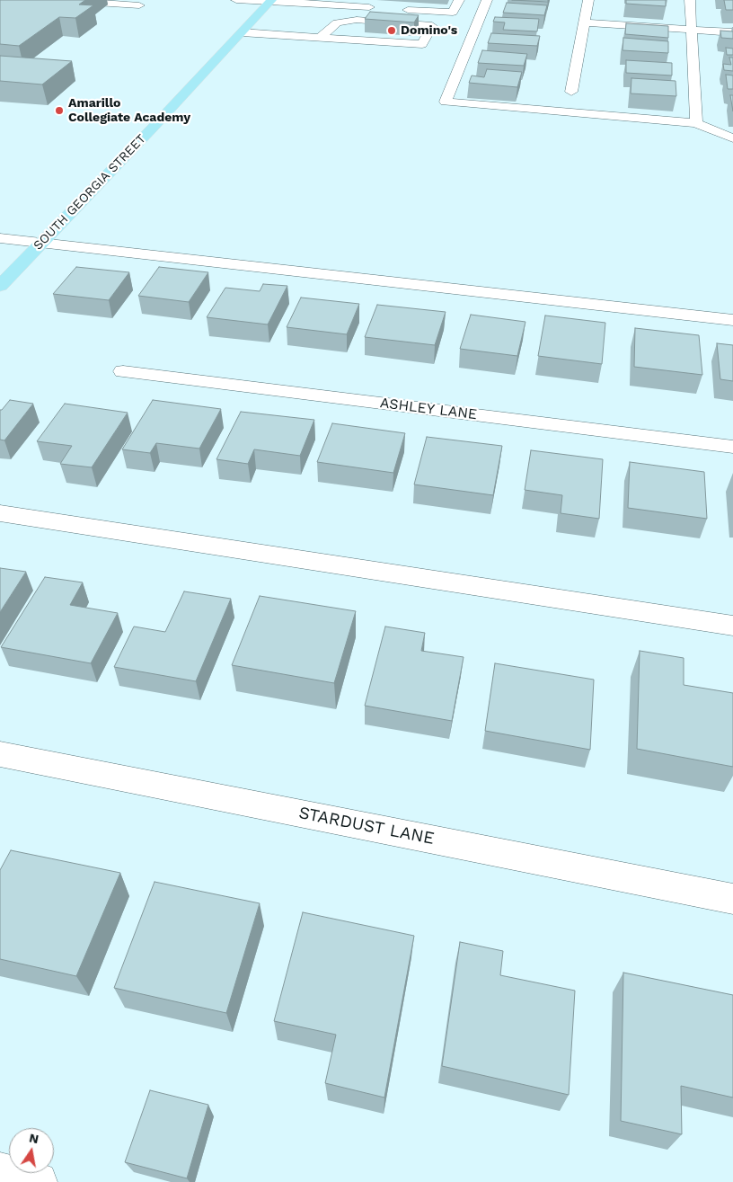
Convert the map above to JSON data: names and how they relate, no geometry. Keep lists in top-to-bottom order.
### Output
{
  "streets": {
    "main road": ["SOUTH GEORGIA STREET"],
    "street": ["ASHLEY LANE", "STARDUST LANE"]
  },
  "places": ["Domino's", "Amarillo Collegiate Academy"],
  "north": "top"
}
